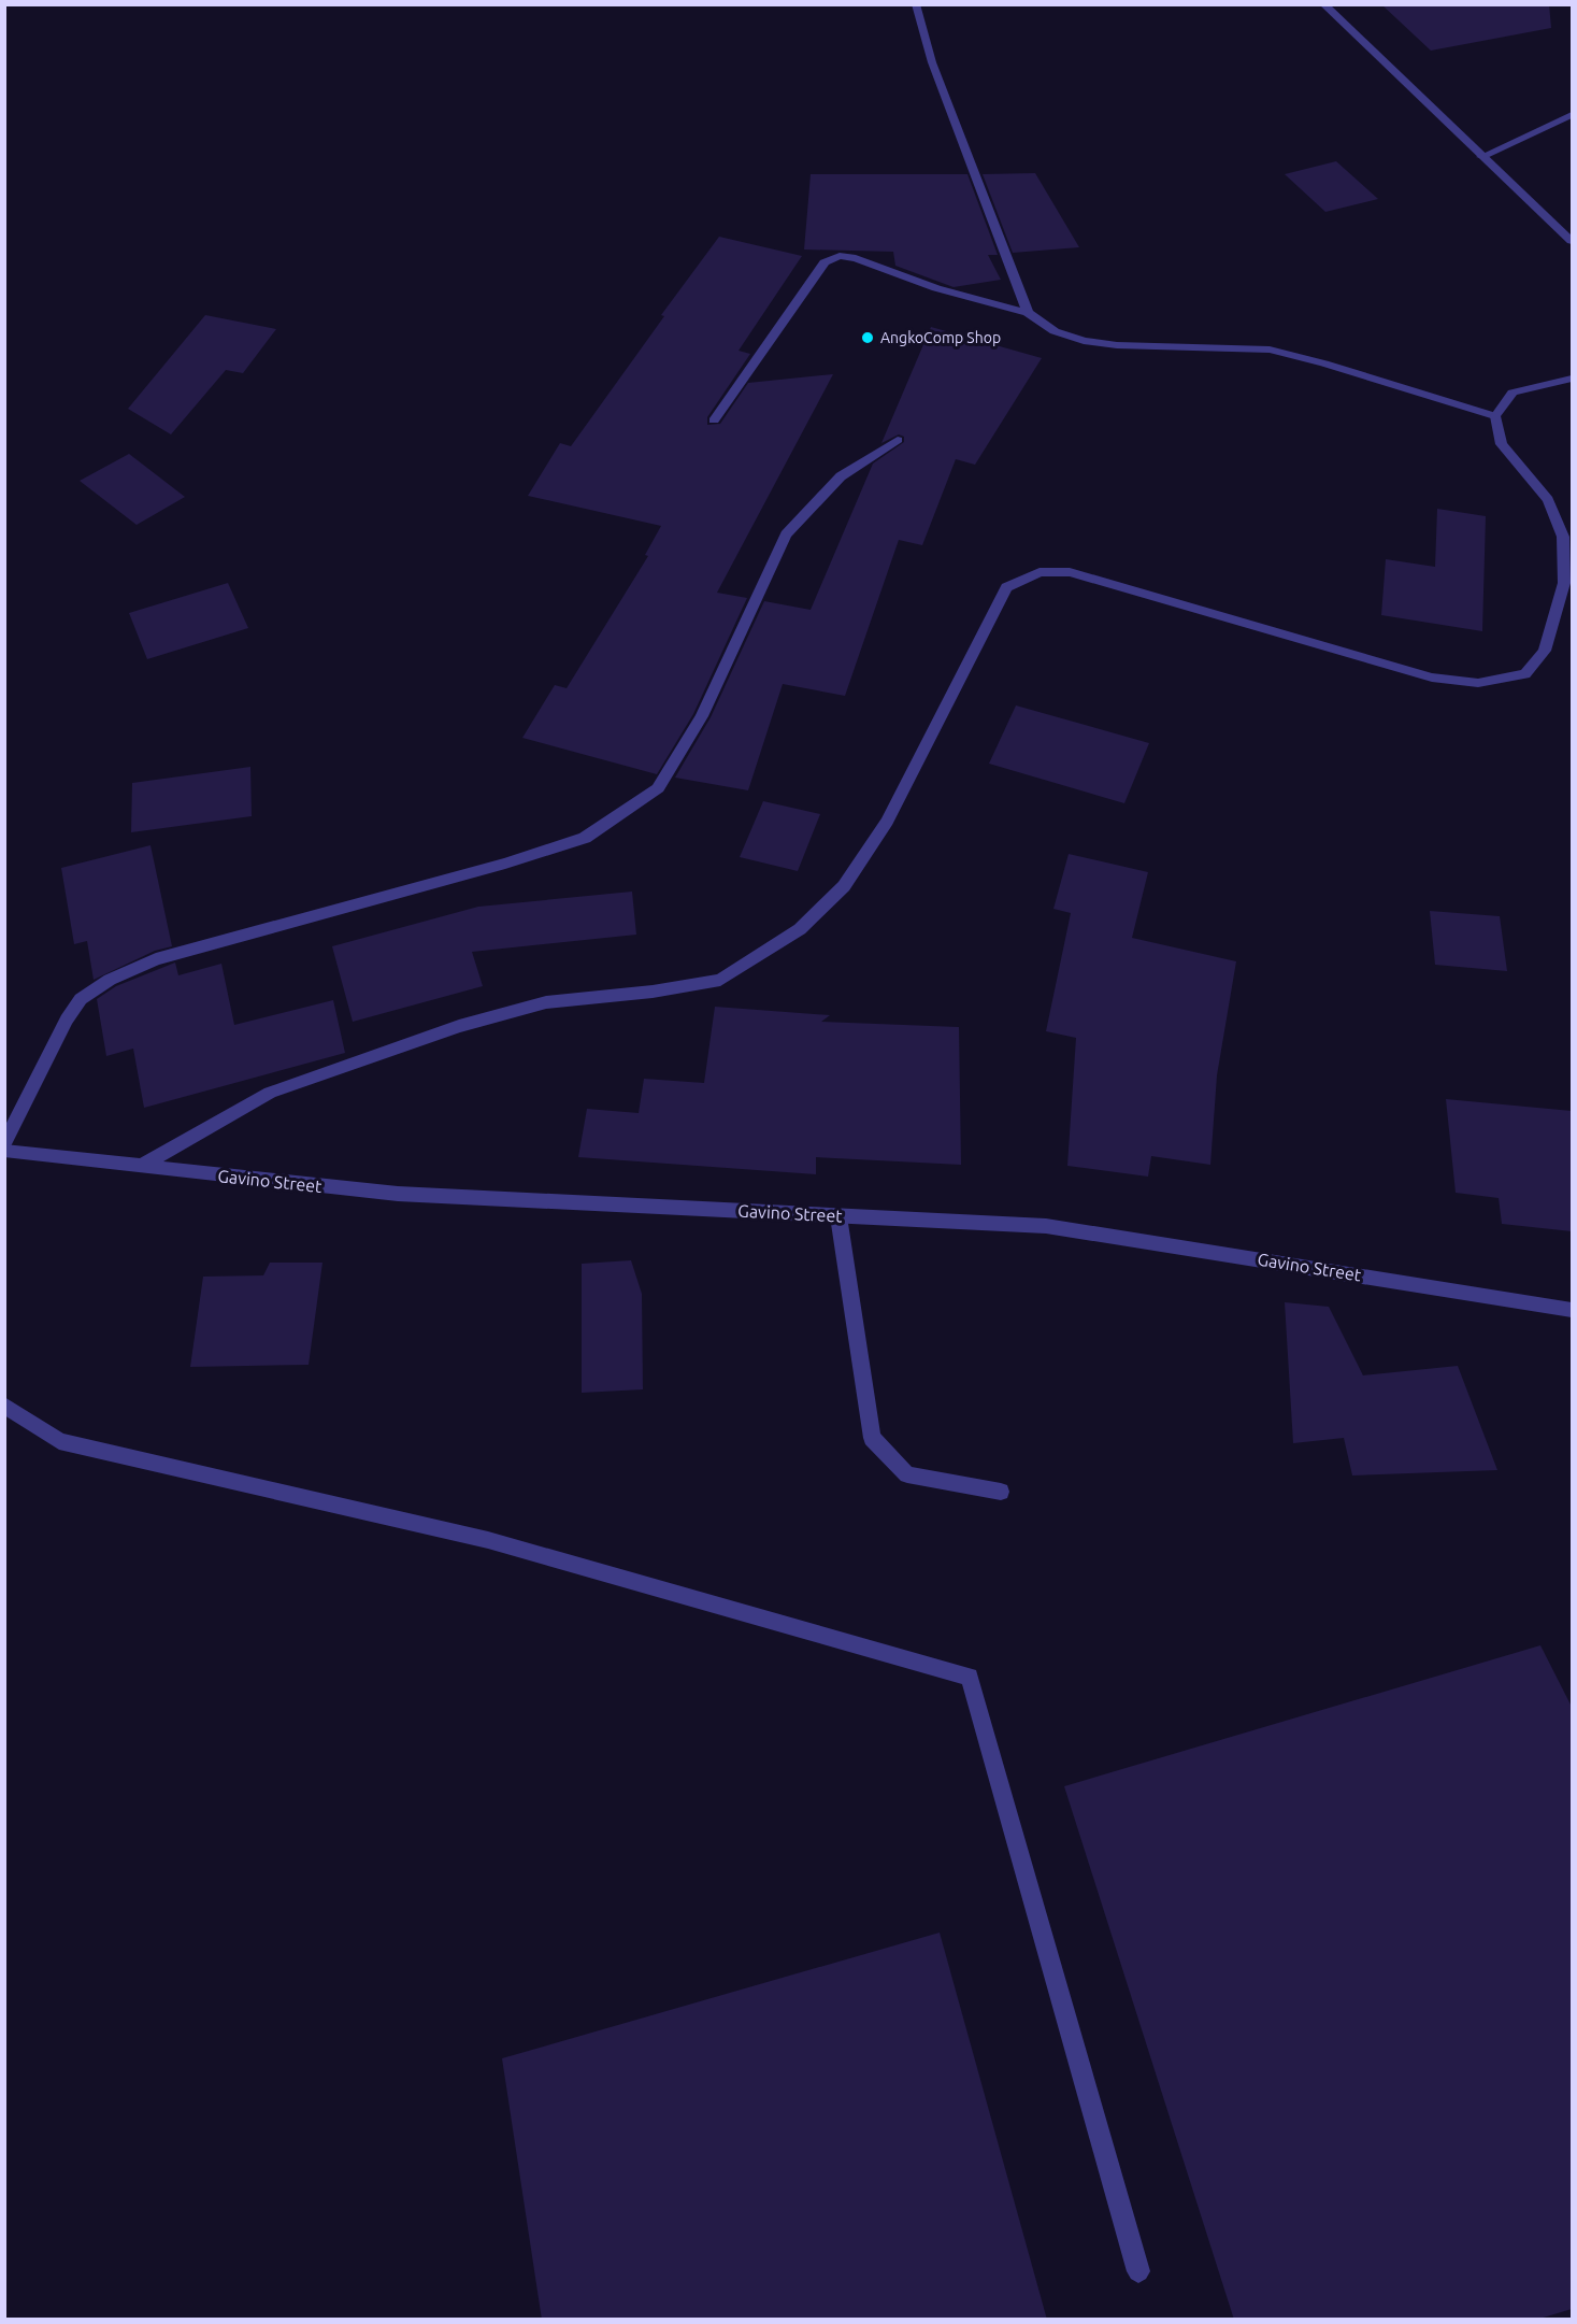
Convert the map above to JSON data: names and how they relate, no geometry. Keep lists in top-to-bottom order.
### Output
{
  "streets": {
    "street": ["Gavino Street"]
  },
  "places": ["AngkoComp Shop"]
}
